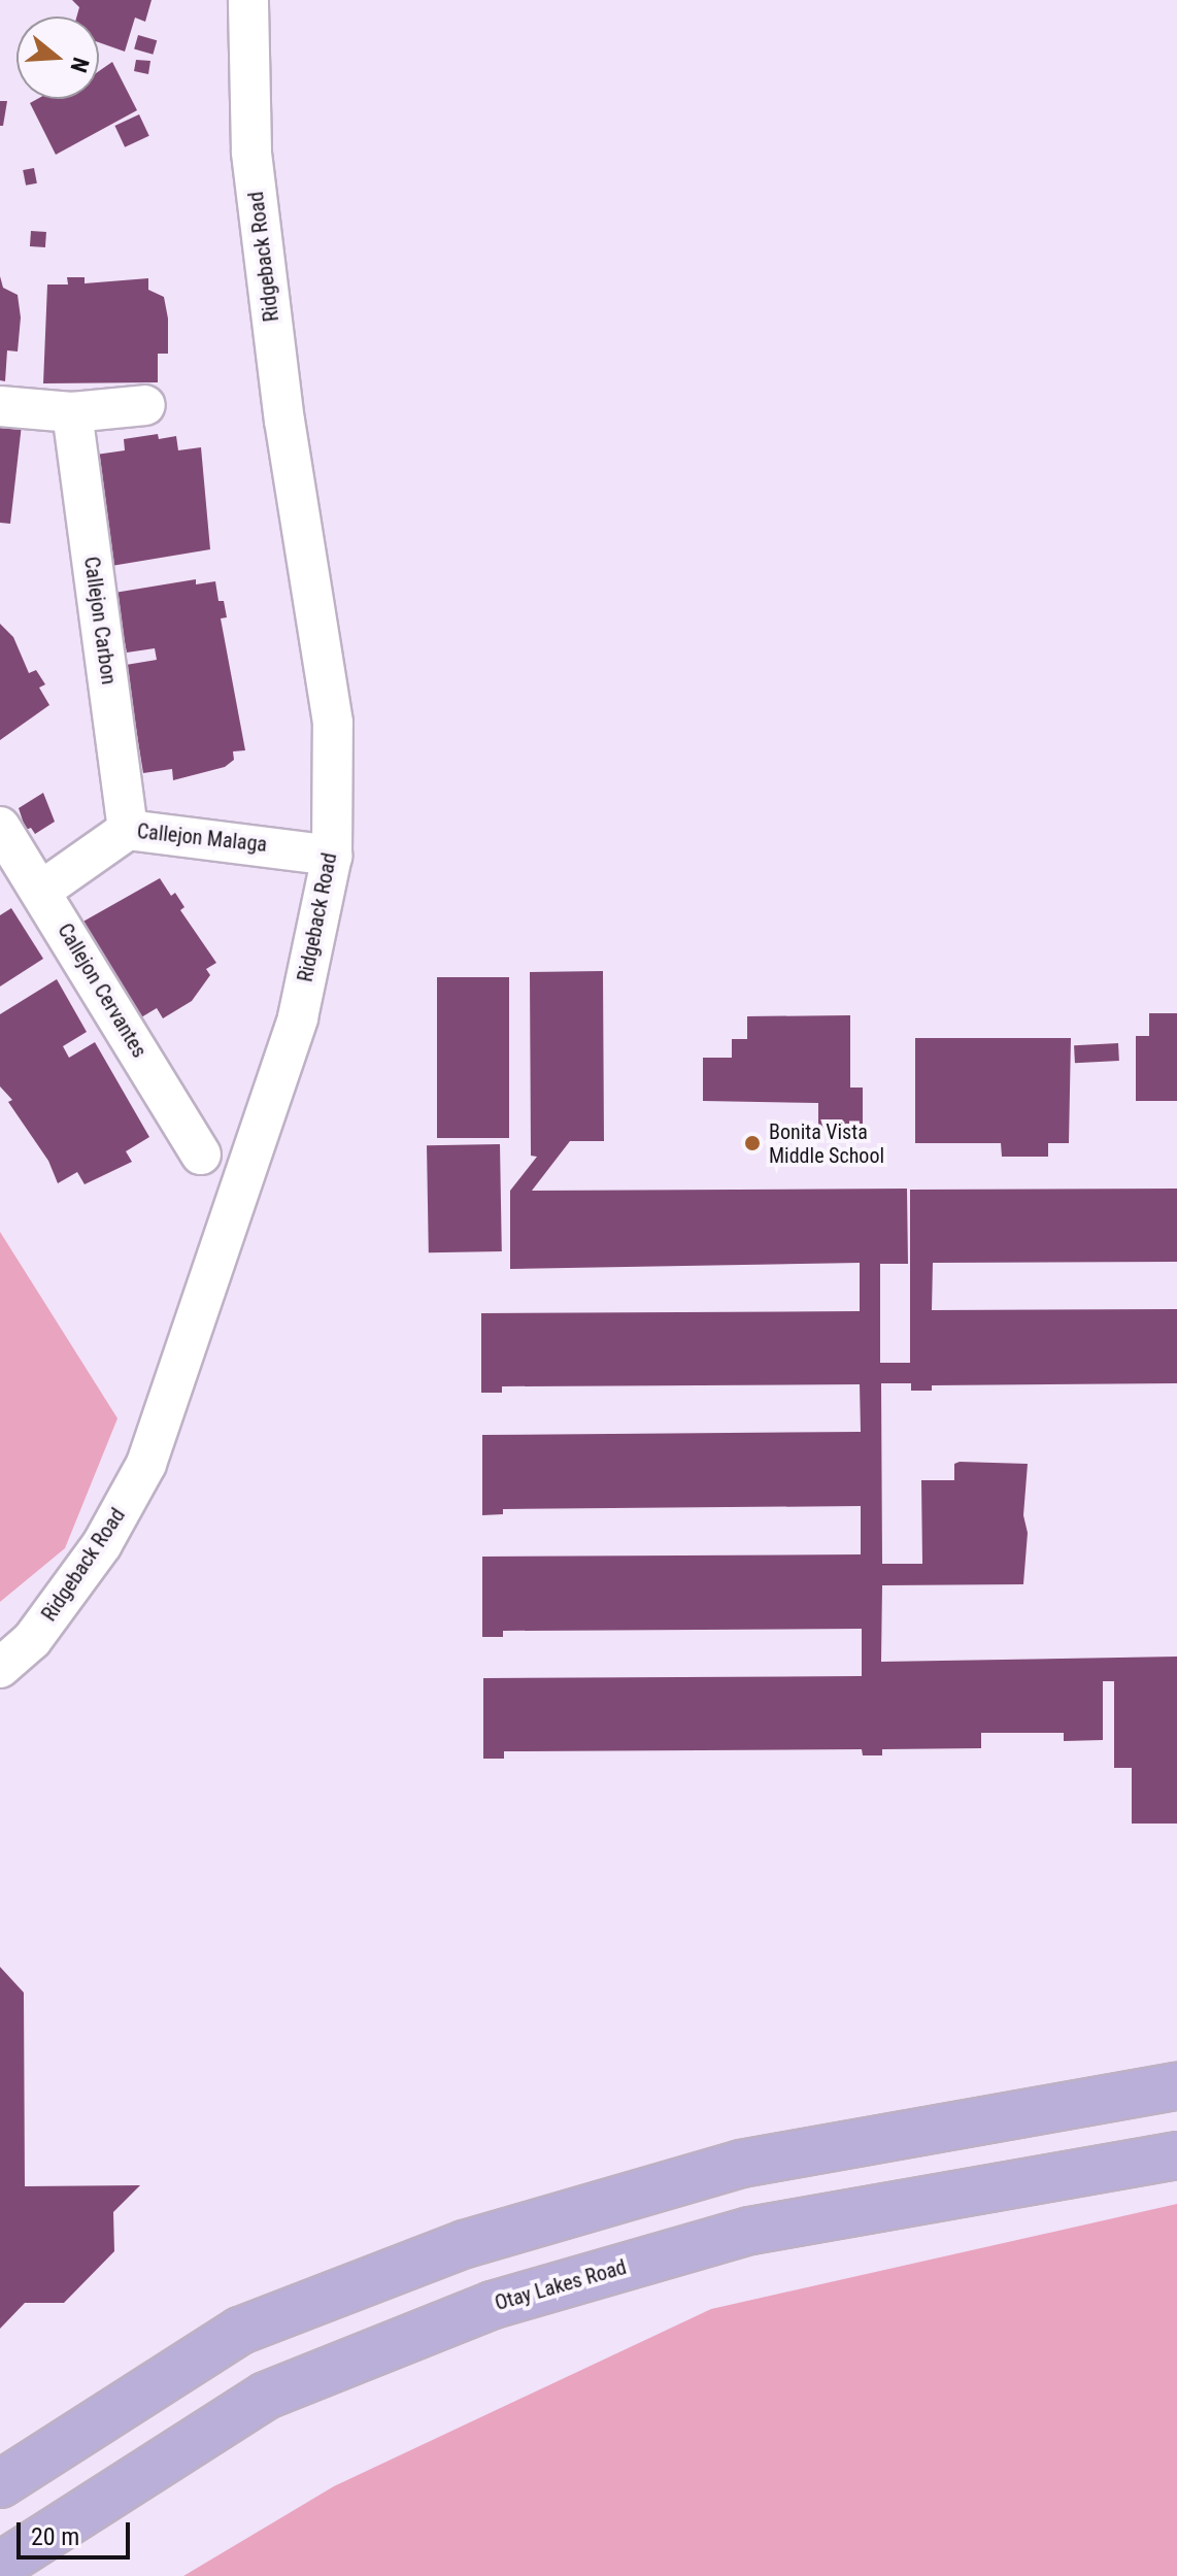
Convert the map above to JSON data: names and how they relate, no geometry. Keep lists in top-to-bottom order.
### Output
{
  "streets": {
    "main road": ["Otay Lakes Road"],
    "street": [
      "Ridgeback Road",
      "Callejon Carbon",
      "Callejon Malaga",
      "Callejon Cervantes"
    ]
  },
  "crossings": [
    ["Ridgeback Road", "Callejon Malaga"],
    ["Callejon Carbon", "Callejon Malaga"],
    ["Callejon Malaga", "Callejon Cervantes"]
  ],
  "places": ["Bonita Vista Middle School"],
  "scale_bar": "20 m",
  "north": "right"
}
